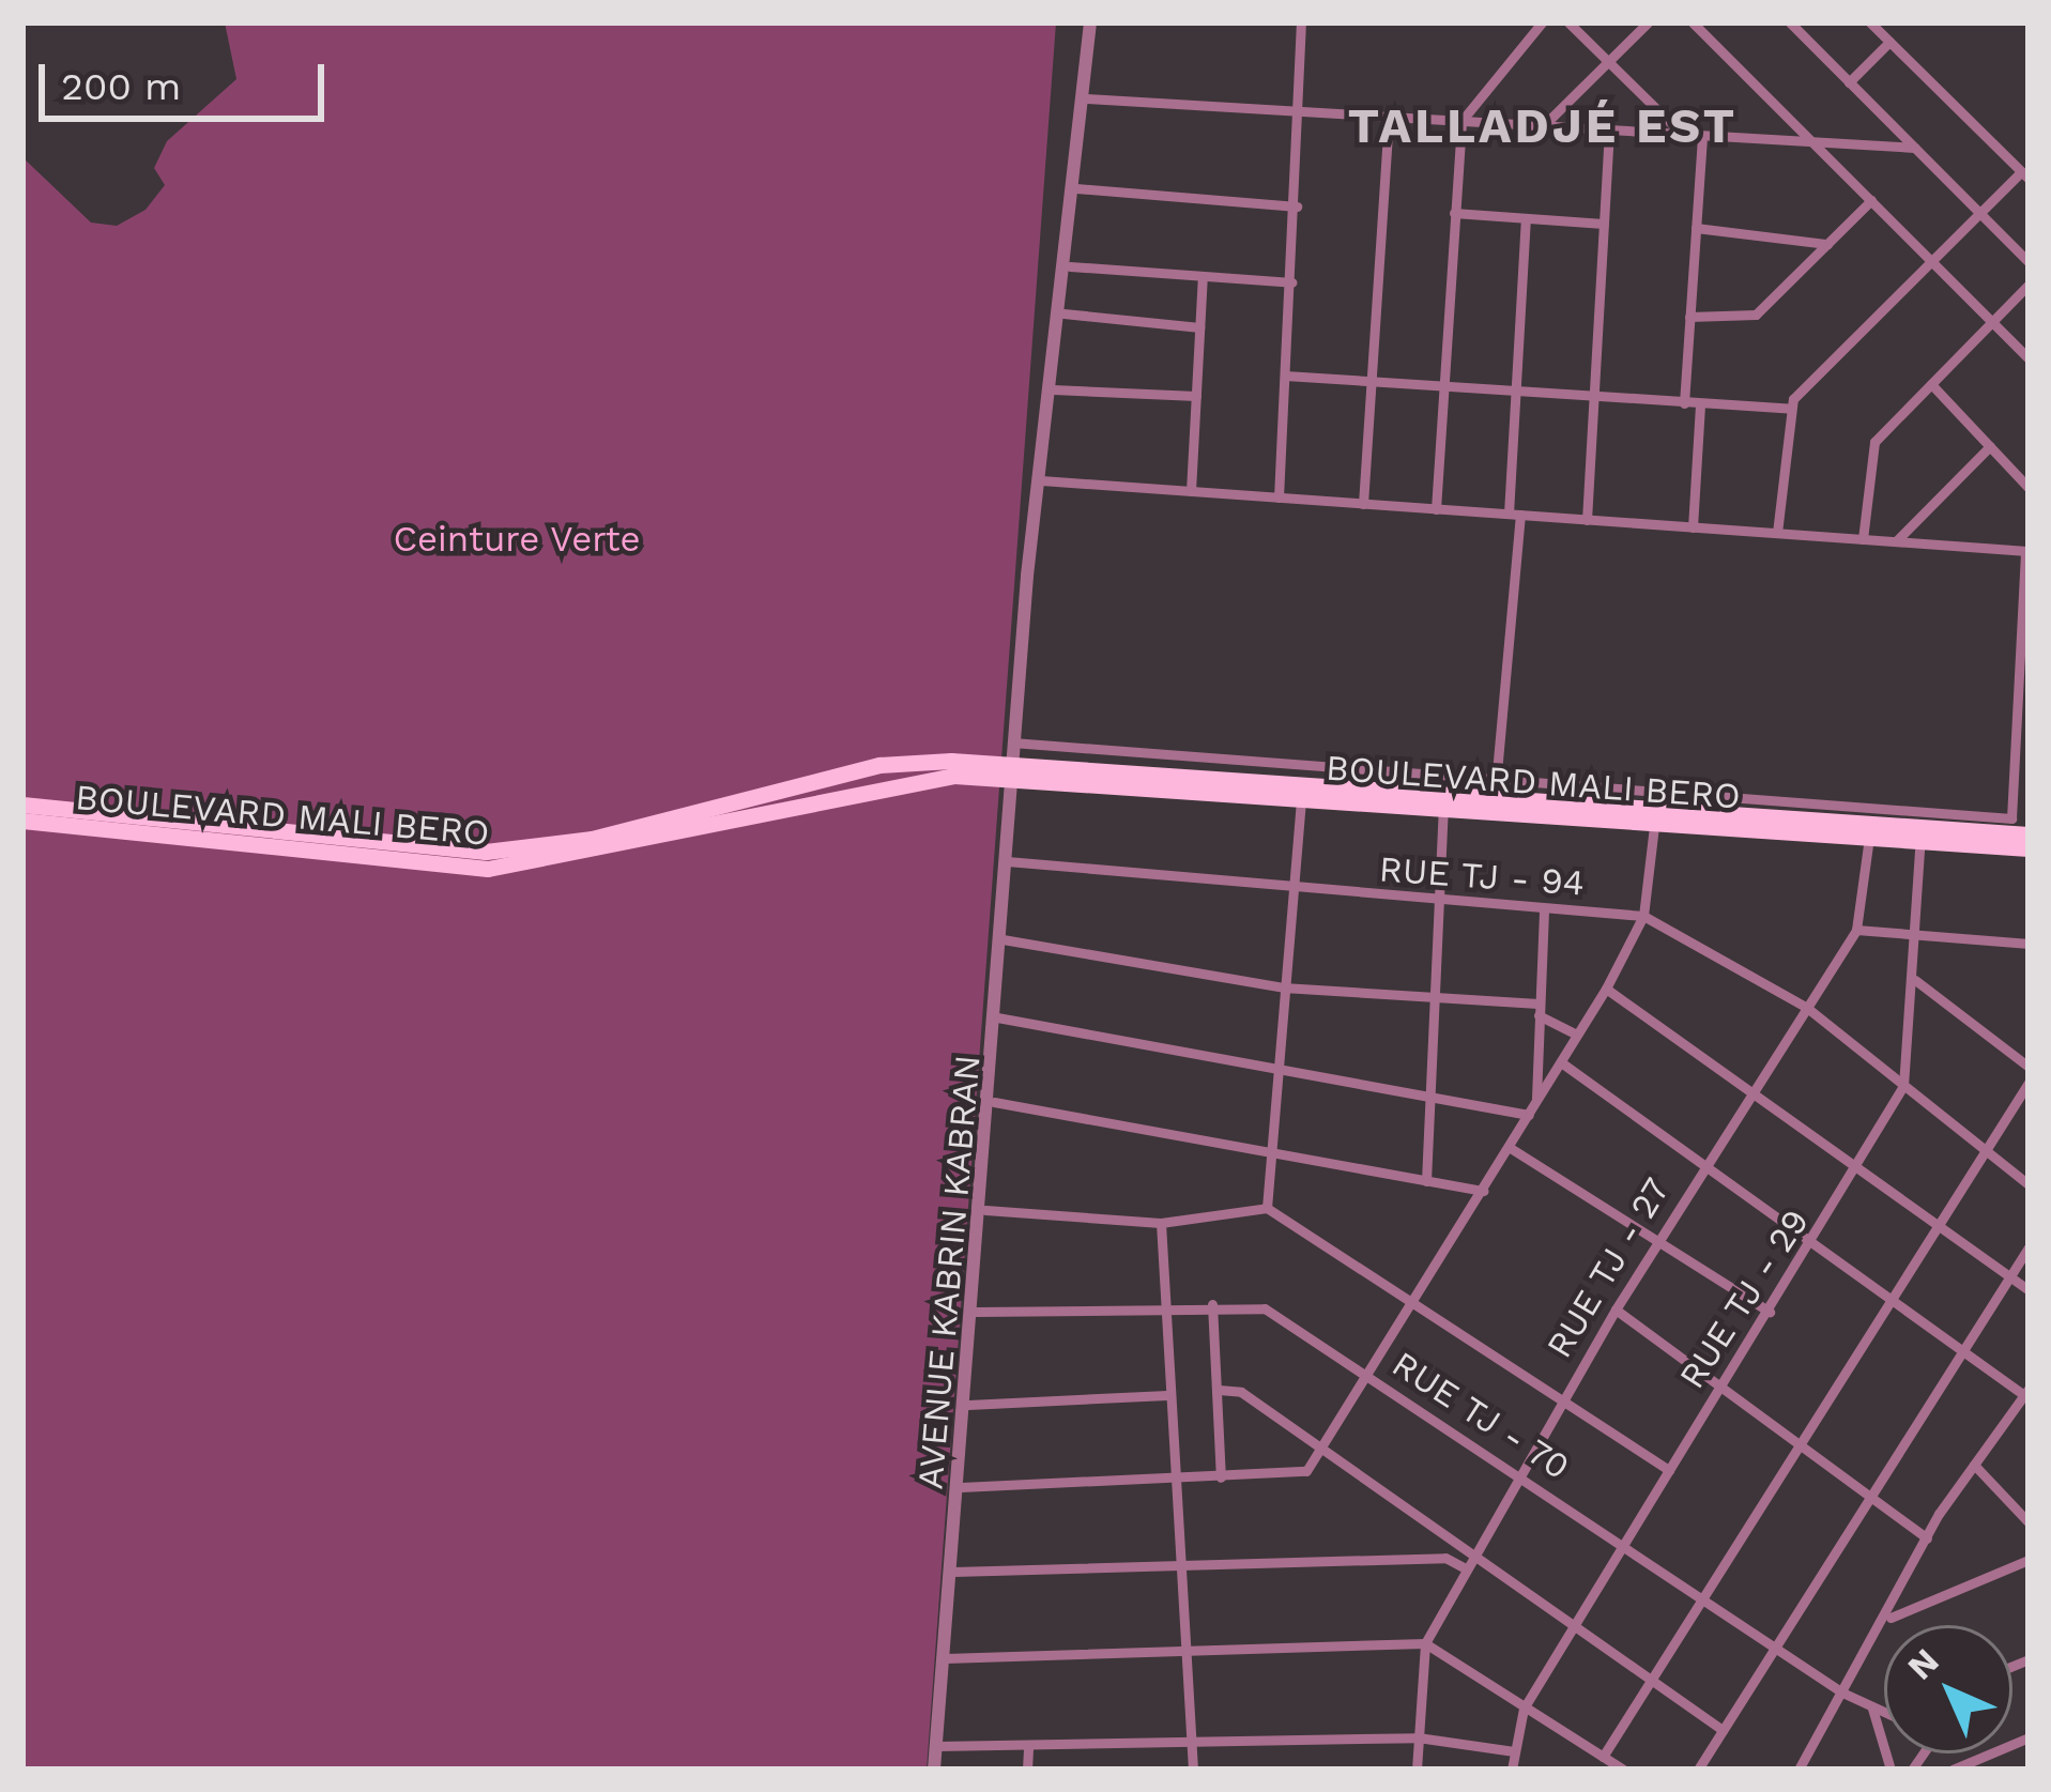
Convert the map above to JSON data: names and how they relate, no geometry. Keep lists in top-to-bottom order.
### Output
{
  "streets": {
    "main road": ["BOULEVARD MALI BERO"],
    "street": [
      "RUE TJ - 94",
      "RUE TJ - 27",
      "AVENUE KABRIN KABRAN",
      "RUE TJ - 29",
      "RUE TJ - 70"
    ]
  },
  "crossings": [
    ["BOULEVARD MALI BERO", "RUE TJ - 27"],
    ["BOULEVARD MALI BERO", "RUE TJ - 29"],
    ["RUE TJ - 94", "RUE TJ - 27"],
    ["RUE TJ - 94", "AVENUE KABRIN KABRAN"],
    ["RUE TJ - 94", "RUE TJ - 29"],
    ["RUE TJ - 27", "RUE TJ - 70"],
    ["AVENUE KABRIN KABRAN", "RUE TJ - 70"],
    ["RUE TJ - 29", "RUE TJ - 70"]
  ],
  "districts": ["TALLADJÉ EST"],
  "parks": ["Ceinture Verte"],
  "scale_bar": "200 m",
  "north": "top left"
}
